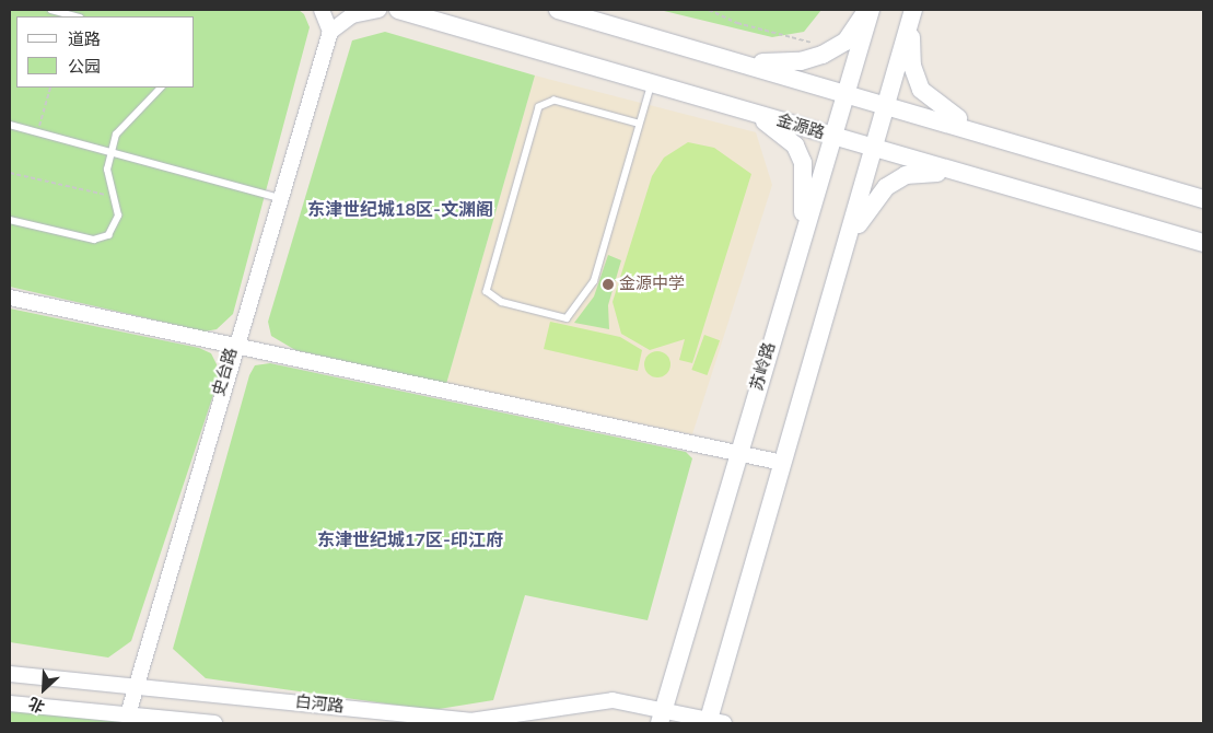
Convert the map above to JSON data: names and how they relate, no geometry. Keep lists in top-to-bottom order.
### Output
{
  "streets": {
    "main road": ["金源路", "苏岭路"],
    "street": ["史台路", "白河路"]
  },
  "crossings": [
    ["金源路", "苏岭路"],
    ["苏岭路", "白河路"],
    ["史台路", "白河路"]
  ],
  "districts": ["东津世纪城18区-文渊阁", "东津世纪城17区-印江府"],
  "places": ["金源中学"],
  "legend": ["道路", "公园"],
  "north": "bottom left"
}
